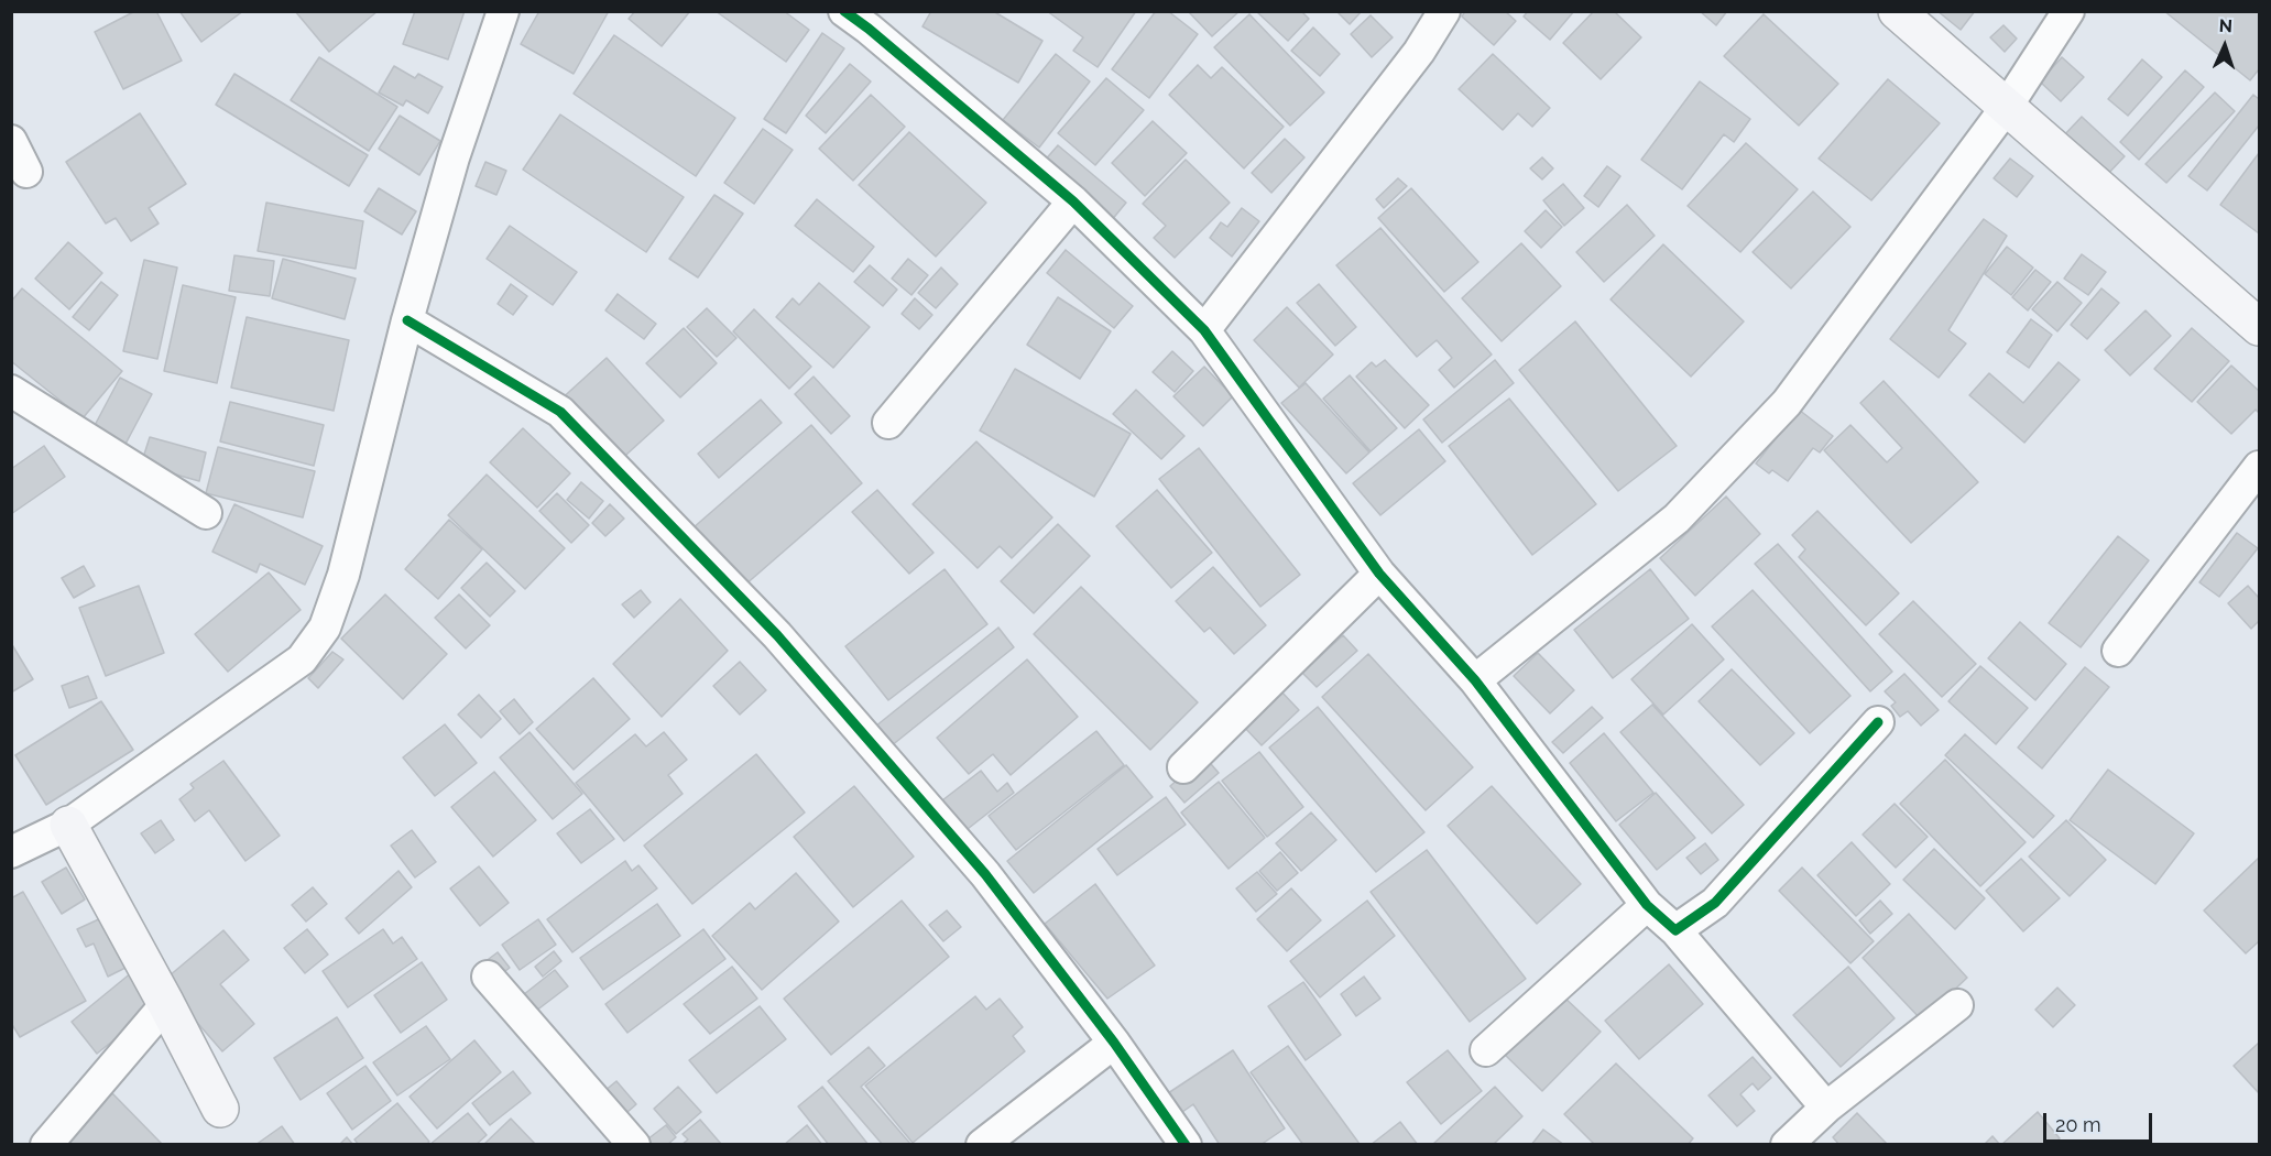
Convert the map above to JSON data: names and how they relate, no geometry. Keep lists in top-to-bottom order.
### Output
{
  "scale_bar": "20 m",
  "north": "top"
}
